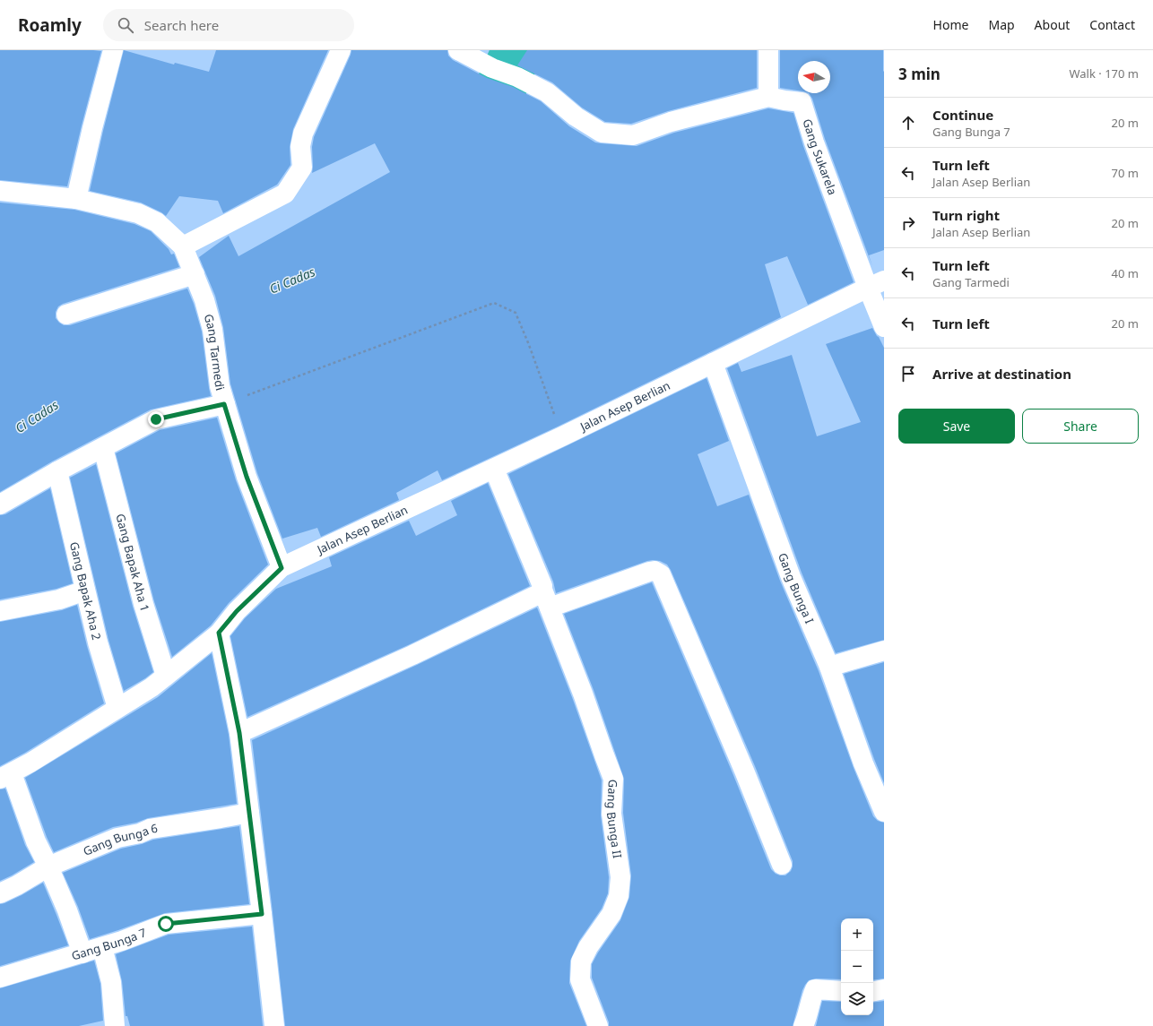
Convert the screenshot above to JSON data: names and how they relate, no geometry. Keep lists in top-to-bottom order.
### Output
{
  "streets": {
    "street": [
      "Gang Sukarela",
      "Gang Tarmedi",
      "Jalan Asep Berlian",
      "Gang Bapak Aha 1",
      "Gang Bunga I",
      "Gang Bapak Aha 2",
      "Gang Bunga II",
      "Gang Bunga 6",
      "Gang Bunga 7"
    ]
  },
  "crossings": [
    ["Gang Sukarela", "Jalan Asep Berlian"],
    ["Gang Tarmedi", "Jalan Asep Berlian"],
    ["Jalan Asep Berlian", "Gang Bapak Aha 1"],
    ["Jalan Asep Berlian", "Gang Bunga I"],
    ["Jalan Asep Berlian", "Gang Bapak Aha 2"],
    ["Jalan Asep Berlian", "Gang Bunga II"]
  ],
  "water": ["Ci Cadas"],
  "north": "left",
  "page": {
    "header": "Roamly",
    "search": "Search here",
    "nav": [
      "Home",
      "Map",
      "About",
      "Contact"
    ],
    "heading": ["3 min", "Walk · 170 m"],
    "list": [
      ["Continue", "Gang Bunga 7", "20 m"],
      ["Turn left", "Jalan Asep Berlian", "70 m"],
      ["Turn right", "Jalan Asep Berlian", "20 m"],
      ["Turn left", "Gang Tarmedi", "40 m"],
      ["Turn left", "20 m"],
      "Arrive at destination"
    ],
    "buttons": ["Save", "Share"],
    "map_buttons": ["+", "−"]
  }
}
